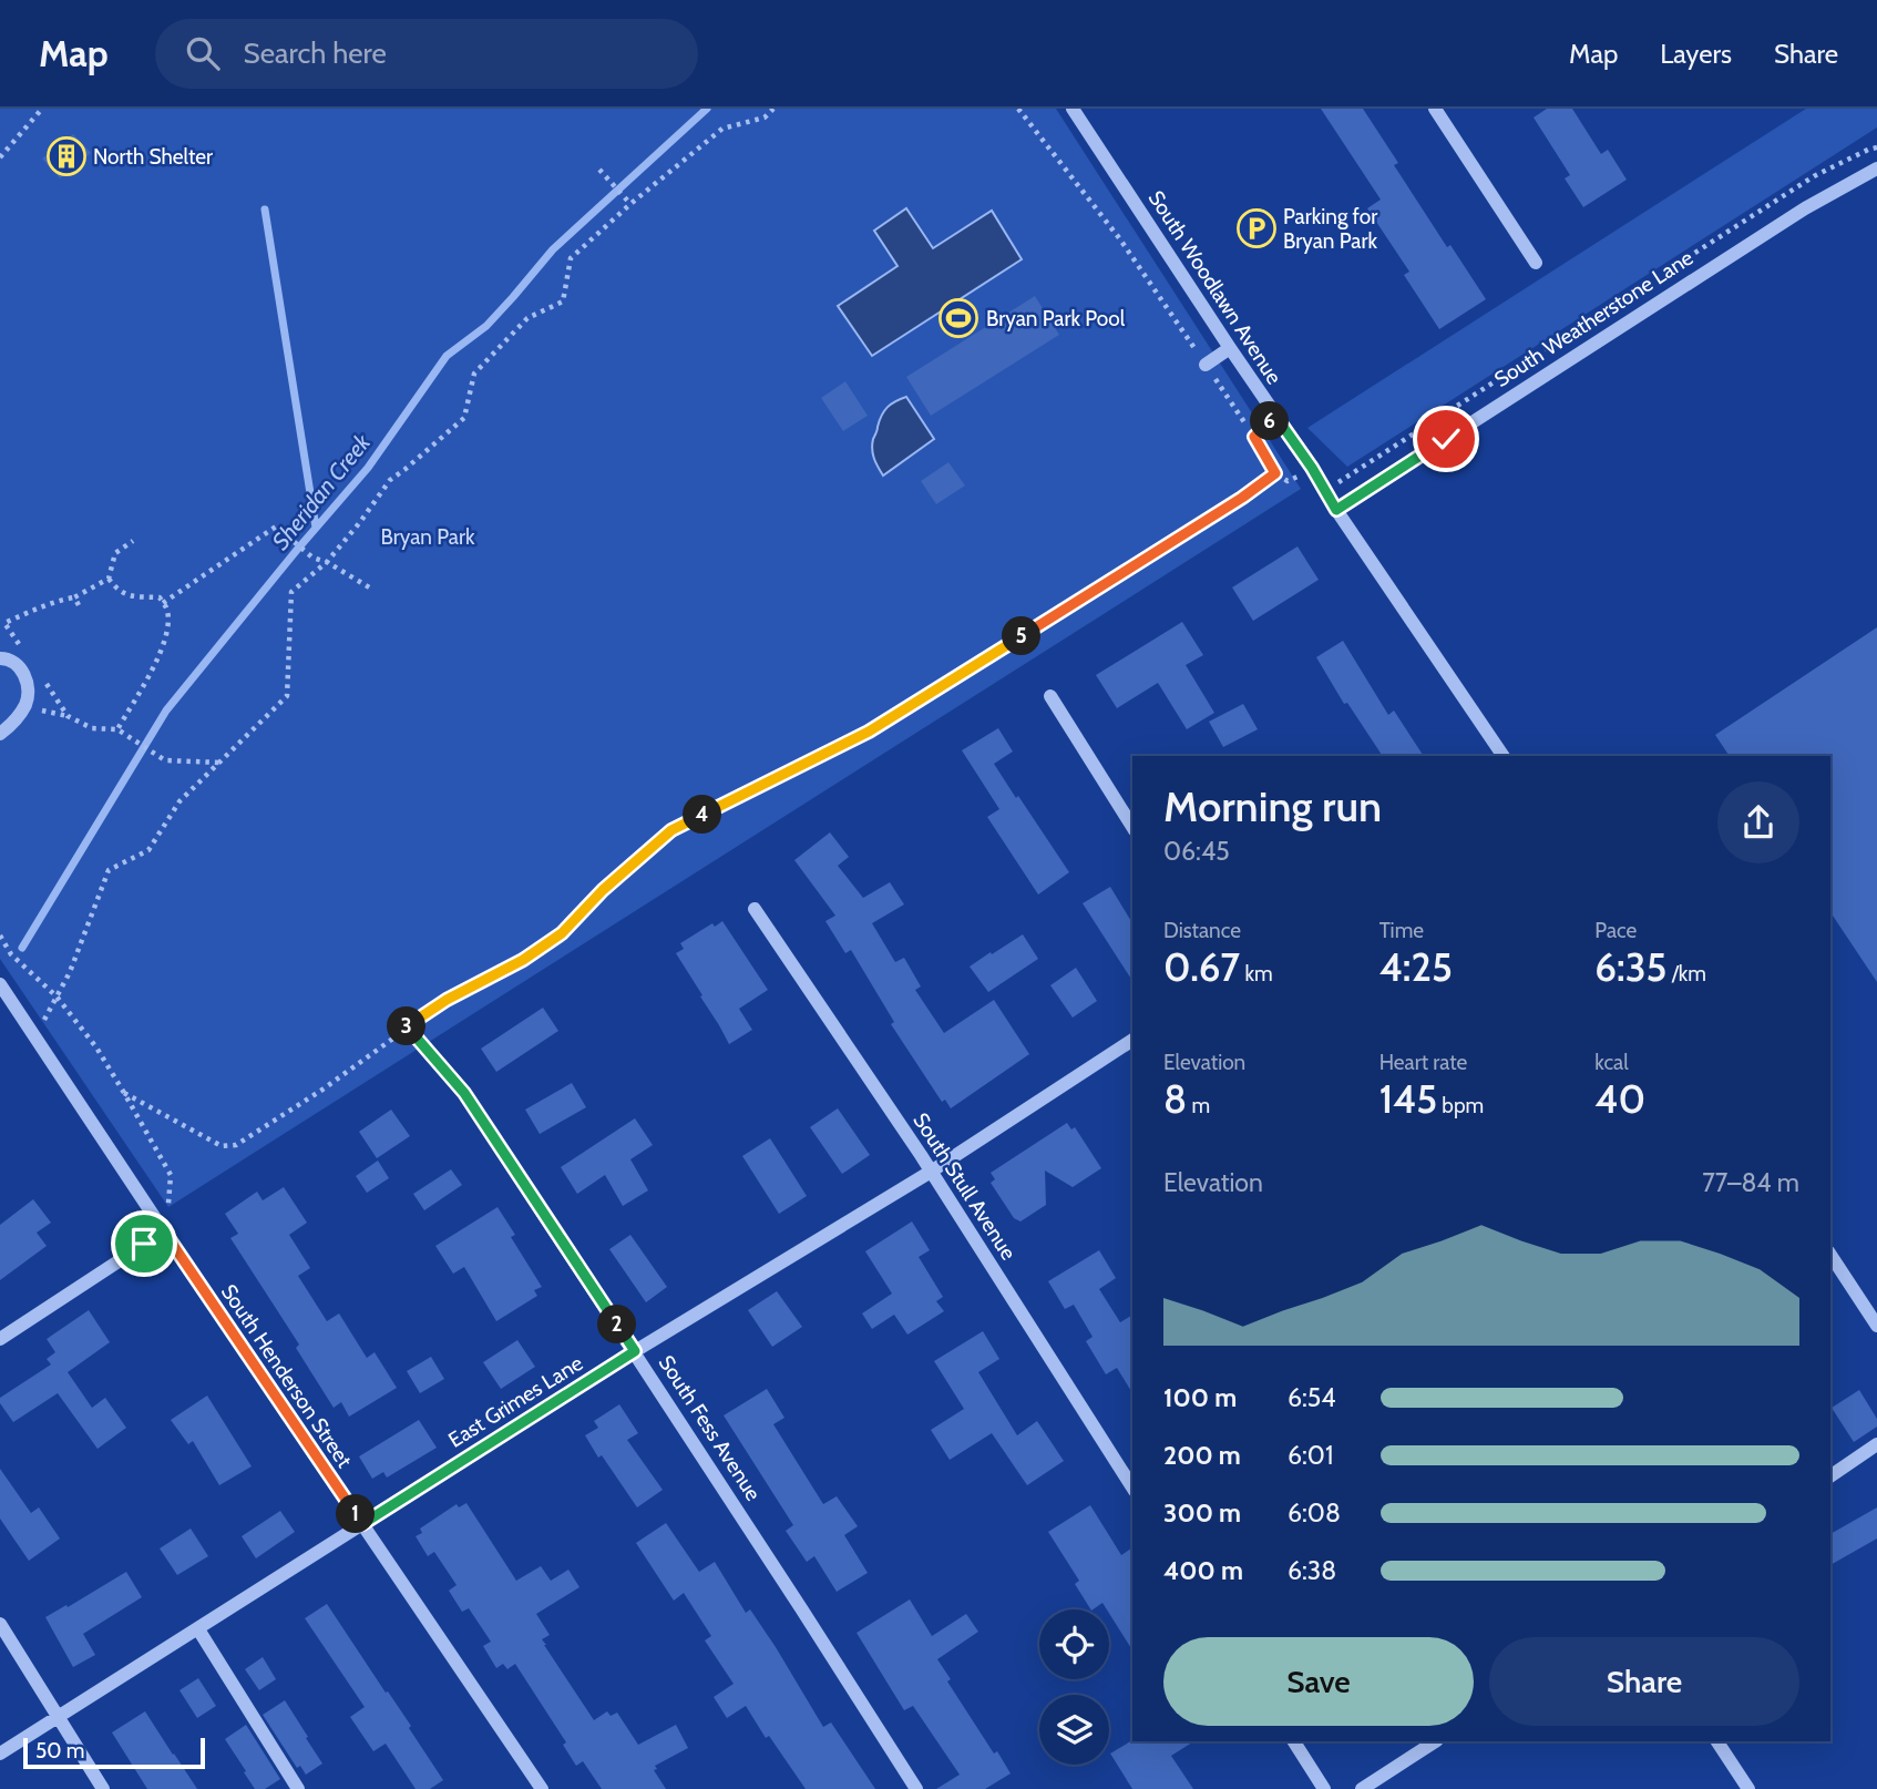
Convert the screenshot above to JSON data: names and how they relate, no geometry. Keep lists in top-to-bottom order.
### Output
{
  "streets": {
    "street": [
      "South Woodlawn Avenue",
      "South Weatherstone Lane",
      "South Stull Avenue",
      "South Henderson Street",
      "East Grimes Lane",
      "South Fess Avenue"
    ]
  },
  "crossings": [
    ["South Woodlawn Avenue", "South Weatherstone Lane"],
    ["South Stull Avenue", "East Grimes Lane"],
    ["South Henderson Street", "East Grimes Lane"],
    ["East Grimes Lane", "South Fess Avenue"]
  ],
  "water": ["Sheridan Creek"],
  "parks": ["Bryan Park"],
  "places": {
    "building": ["North Shelter"],
    "parking": ["Parking for Bryan Park"],
    "sports": ["Bryan Park Pool"]
  },
  "scale_bar": "50 m",
  "page": {
    "header": "Map",
    "search": "Search here",
    "nav": ["Map", "Layers", "Share"],
    "pins": [
      "6",
      "5",
      "4",
      "3",
      "2",
      "1"
    ],
    "heading": ["Morning run", "06:45"],
    "stats": [
      ["Distance", "0.67 km"],
      ["Time", "4:25"],
      ["Pace", "6:35 /km"],
      ["Elevation", "8 m"],
      ["Heart rate", "145 bpm"],
      ["kcal", "40"]
    ],
    "chart": ["Elevation", "77–84 m"],
    "list": [
      {
        "name": "100 m",
        "note": "6:54"
      },
      {
        "name": "200 m",
        "note": "6:01"
      },
      {
        "name": "300 m",
        "note": "6:08"
      },
      {
        "name": "400 m",
        "note": "6:38"
      }
    ],
    "buttons": ["Save", "Share"],
    "scale": "50 m"
  }
}
